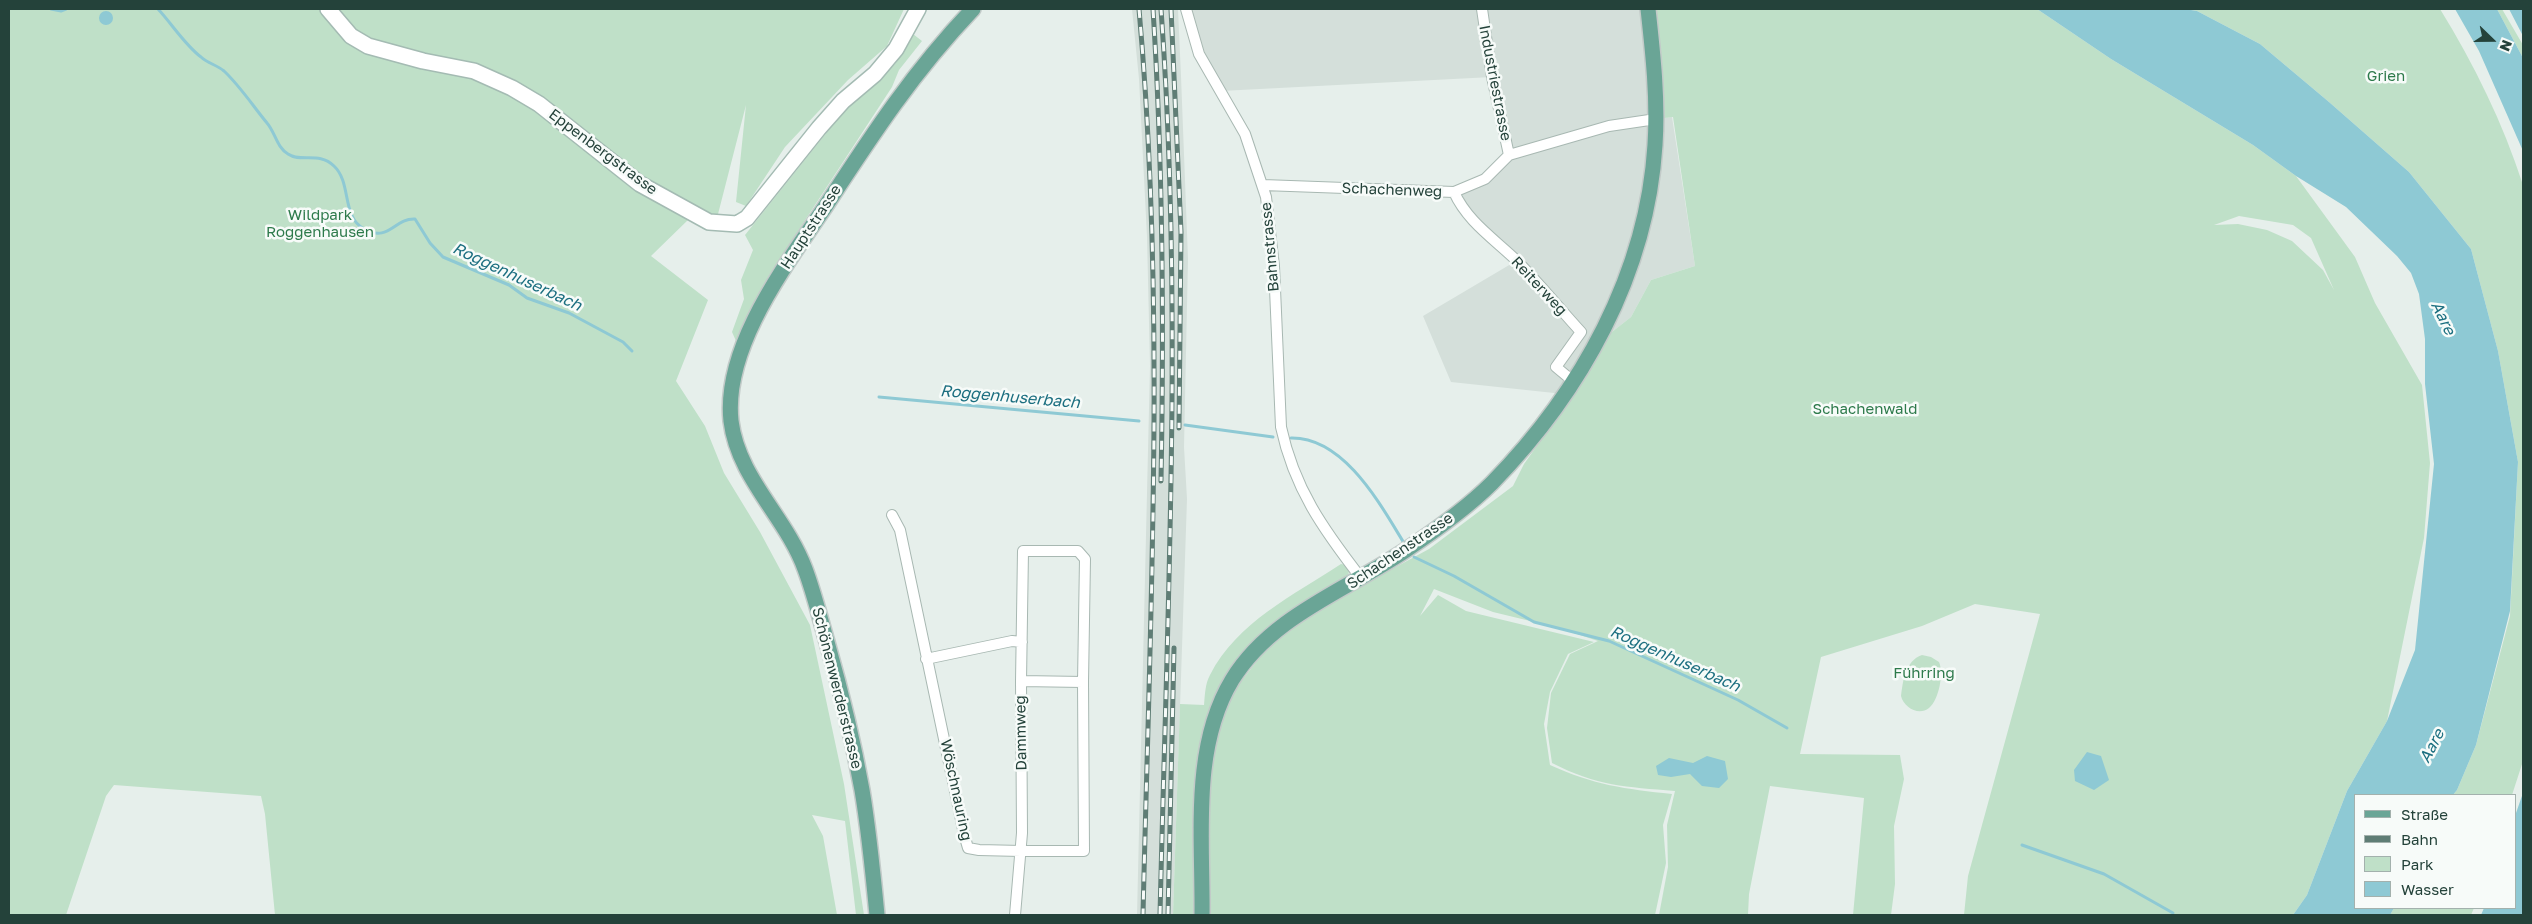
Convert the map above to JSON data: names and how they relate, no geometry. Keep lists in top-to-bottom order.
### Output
{
  "streets": {
    "main road": ["Hauptstrasse", "Schachenstrasse", "Schönenwerderstrasse"],
    "street": [
      "Industriestrasse",
      "Eppenbergstrasse",
      "Schachenweg",
      "Bahnstrasse",
      "Reiterweg",
      "Dammweg",
      "Wöschnauring"
    ]
  },
  "crossings": [
    ["Industriestrasse", "Schachenweg"],
    ["Industriestrasse", "Schachenstrasse"],
    ["Schachenweg", "Bahnstrasse"],
    ["Schachenweg", "Reiterweg"],
    ["Hauptstrasse", "Schönenwerderstrasse"],
    ["Bahnstrasse", "Schachenstrasse"],
    ["Reiterweg", "Schachenstrasse"],
    ["Dammweg", "Wöschnauring"]
  ],
  "water": ["Roggenhuserbach", "Aare"],
  "parks": [
    "Grien",
    "Wildpark Roggenhausen",
    "Schachenwald",
    "Führring"
  ],
  "legend": [
    "Straße",
    "Bahn",
    "Park",
    "Wasser"
  ],
  "north": "right"
}
